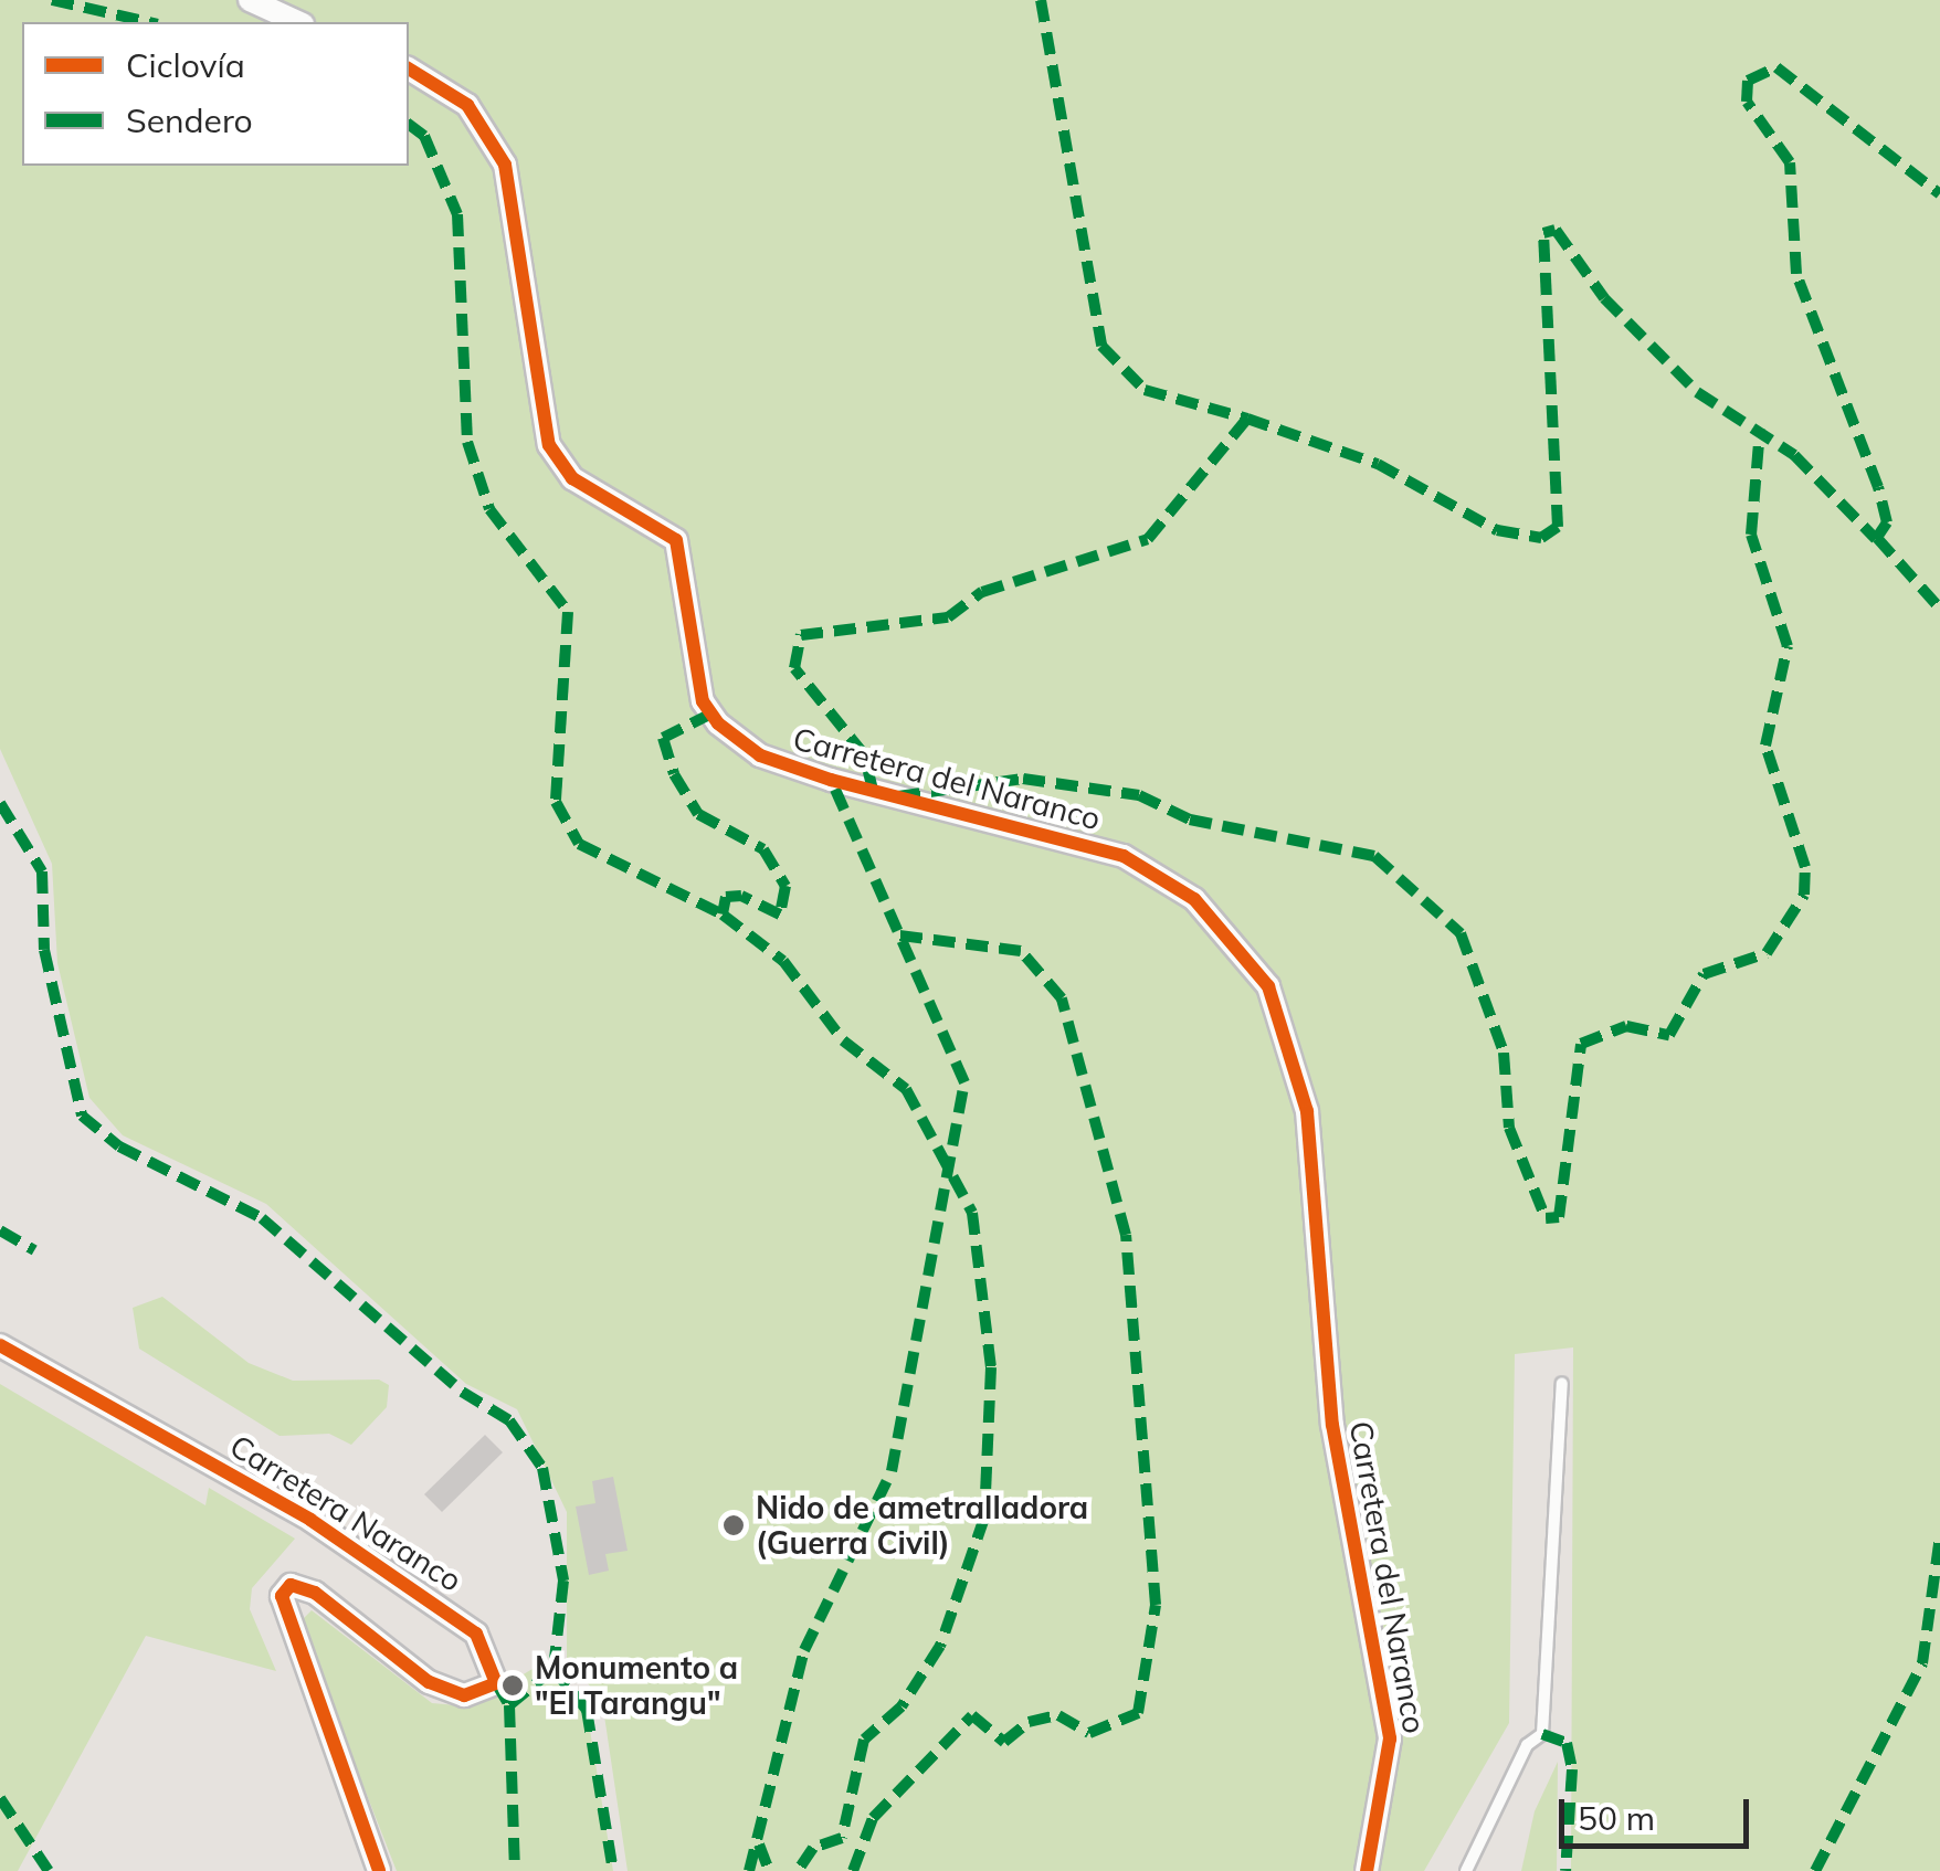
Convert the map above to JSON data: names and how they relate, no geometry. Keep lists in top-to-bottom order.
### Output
{
  "streets": {
    "street": ["Carretera del Naranco", "Carretera Naranco"]
  },
  "places": ["Nido de ametralladora (Guerra Civil)", "Monumento a \"El Tarangu\""],
  "legend": ["Ciclovía", "Sendero"],
  "scale_bar": "50 m"
}
